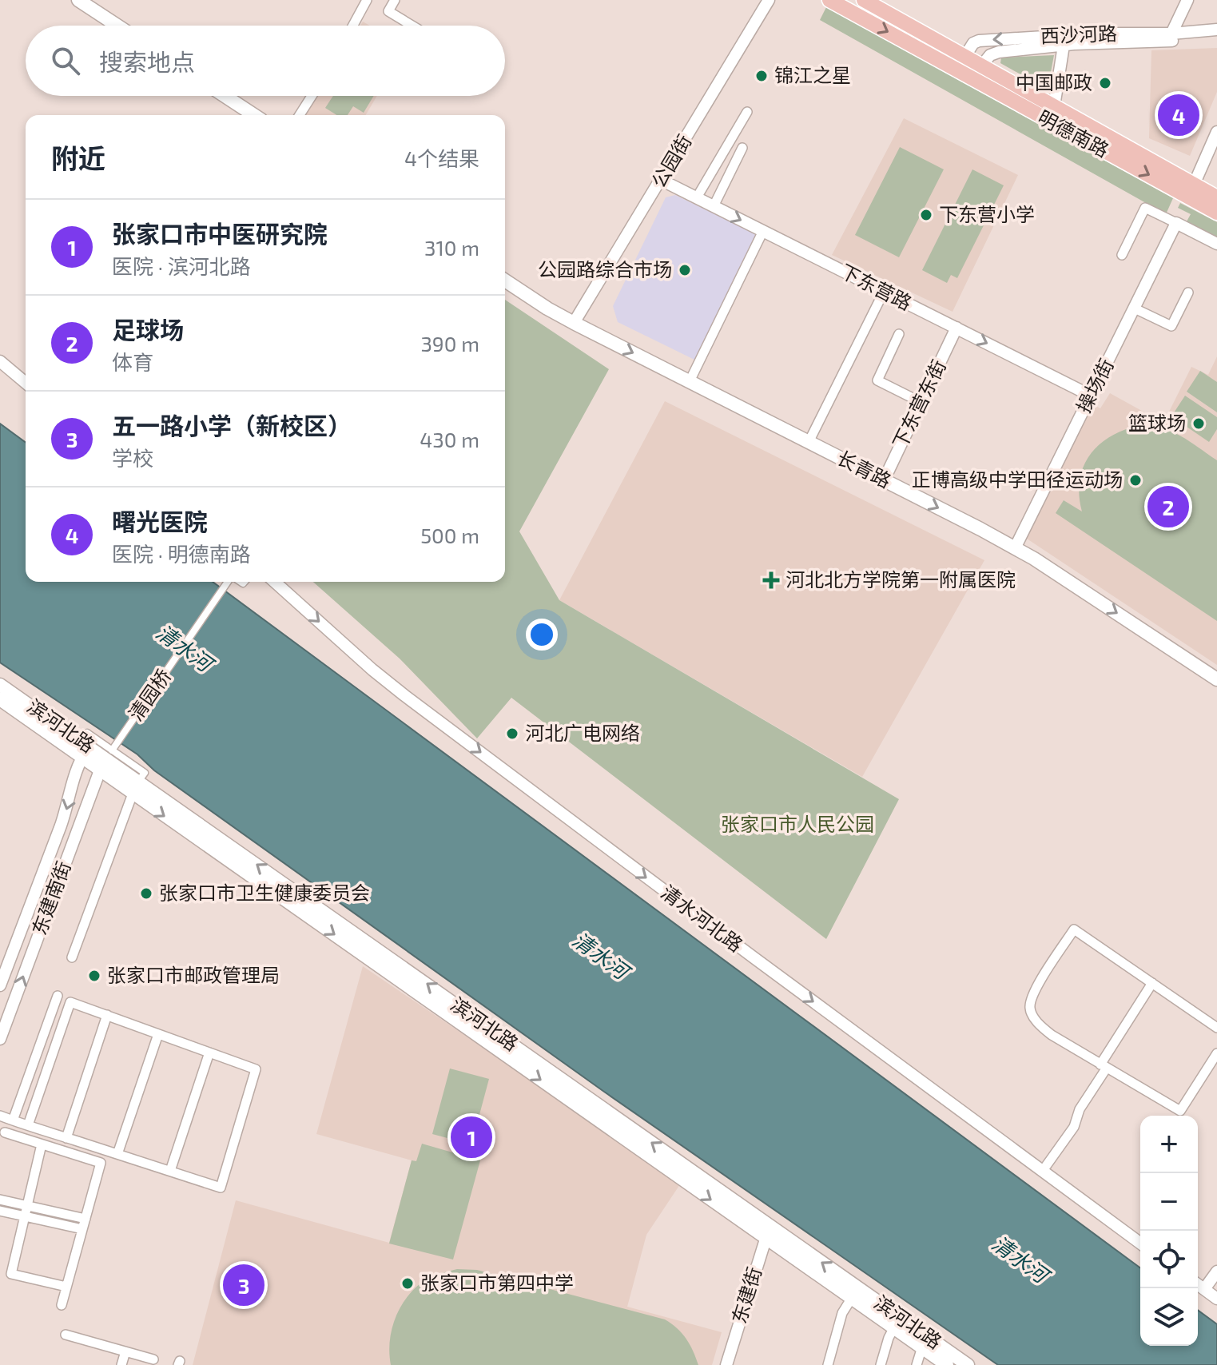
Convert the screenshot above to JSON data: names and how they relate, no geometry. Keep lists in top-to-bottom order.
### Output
{
  "streets": {
    "main road": ["明德南路", "长青路", "滨河北路"],
    "street": [
      "西沙河路",
      "公园街",
      "下东营路",
      "操场街",
      "下东营东街",
      "清园桥",
      "东建南街",
      "清水河北路",
      "东建街"
    ]
  },
  "crossings": [
    ["西沙河路", "明德南路"],
    ["公园街", "下东营路"],
    ["公园街", "长青路"],
    ["下东营路", "操场街"],
    ["下东营路", "下东营东街"],
    ["操场街", "长青路"],
    ["下东营东街", "长青路"],
    ["清园桥", "滨河北路"],
    ["清园桥", "东建南街"],
    ["滨河北路", "东建南街"],
    ["滨河北路", "东建街"]
  ],
  "one_way": ["下东营路", "长青路", "清水河北路"],
  "water": ["清水河"],
  "parks": ["张家口市人民公园"],
  "places": {
    "other": [
      "锦江之星",
      "中国邮政",
      "下东营小学",
      "公园路综合市场",
      "篮球场",
      "正博高级中学田径运动场",
      "河北广电网络",
      "张家口市卫生健康委员会",
      "张家口市邮政管理局",
      "张家口市第四中学"
    ],
    "health": ["河北北方学院第一附属医院"]
  },
  "page": {
    "search": "搜索地点",
    "pins": [
      "4",
      "2",
      "1",
      "3"
    ],
    "heading": ["附近", "4个结果"],
    "list": [
      {
        "mark": "1",
        "name": "张家口市中医研究院",
        "note": "医院 · 滨河北路",
        "value": "310 m"
      },
      {
        "mark": "2",
        "name": "足球场",
        "note": "体育",
        "value": "390 m"
      },
      {
        "mark": "3",
        "name": "五一路小学（新校区）",
        "note": "学校",
        "value": "430 m"
      },
      {
        "mark": "4",
        "name": "曙光医院",
        "note": "医院 · 明德南路",
        "value": "500 m"
      }
    ],
    "map_buttons": ["+", "−"]
  }
}
